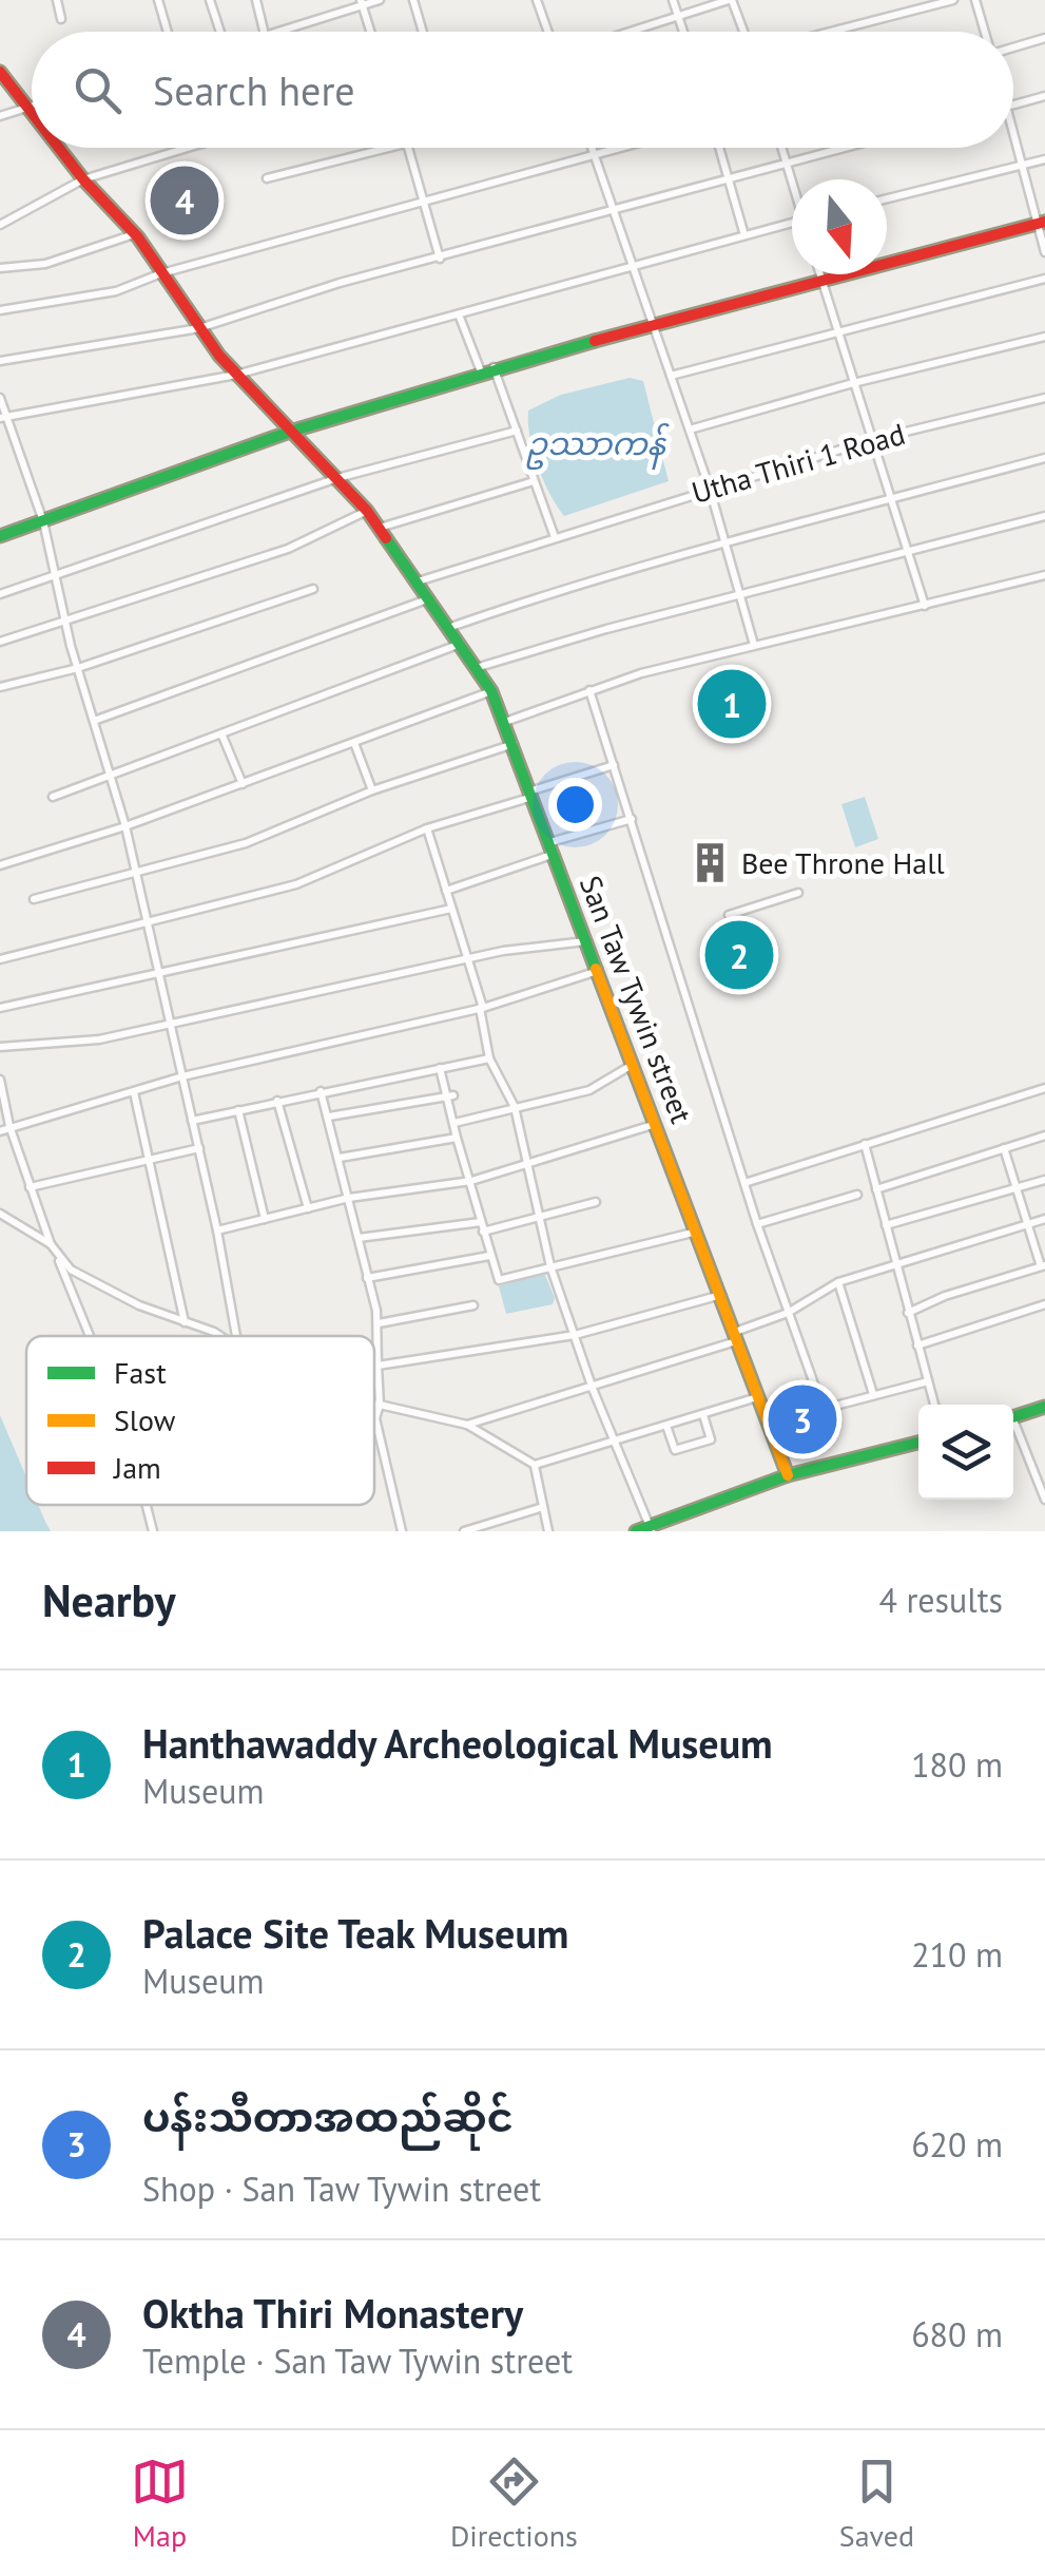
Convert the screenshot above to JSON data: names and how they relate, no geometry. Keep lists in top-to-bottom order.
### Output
{
  "streets": {
    "street": ["Utha Thiri 1 Road", "San Taw Tywin street"]
  },
  "crossings": [
    ["Utha Thiri 1 Road", "San Taw Tywin street"]
  ],
  "water": ["ဥဿာကန်"],
  "places": {
    "building": ["Bee Throne Hall"]
  },
  "legend": ["Fast", "Slow", "Jam"],
  "north": "bottom",
  "page": {
    "search": "Search here",
    "pins": [
      "4",
      "1",
      "2",
      "3"
    ],
    "heading": ["Nearby", "4 results"],
    "list": [
      {
        "mark": "1",
        "name": "Hanthawaddy Archeological Museum",
        "note": "Museum",
        "value": "180 m"
      },
      {
        "mark": "2",
        "name": "Palace Site Teak Museum",
        "note": "Museum",
        "value": "210 m"
      },
      {
        "mark": "3",
        "name": "ပန်းသီတာအထည်ဆိုင်",
        "note": "Shop · San Taw Tywin street",
        "value": "620 m"
      },
      {
        "mark": "4",
        "name": "Oktha Thiri Monastery",
        "note": "Temple · San Taw Tywin street",
        "value": "680 m"
      }
    ],
    "nav": ["Map", "Directions", "Saved"]
  }
}
